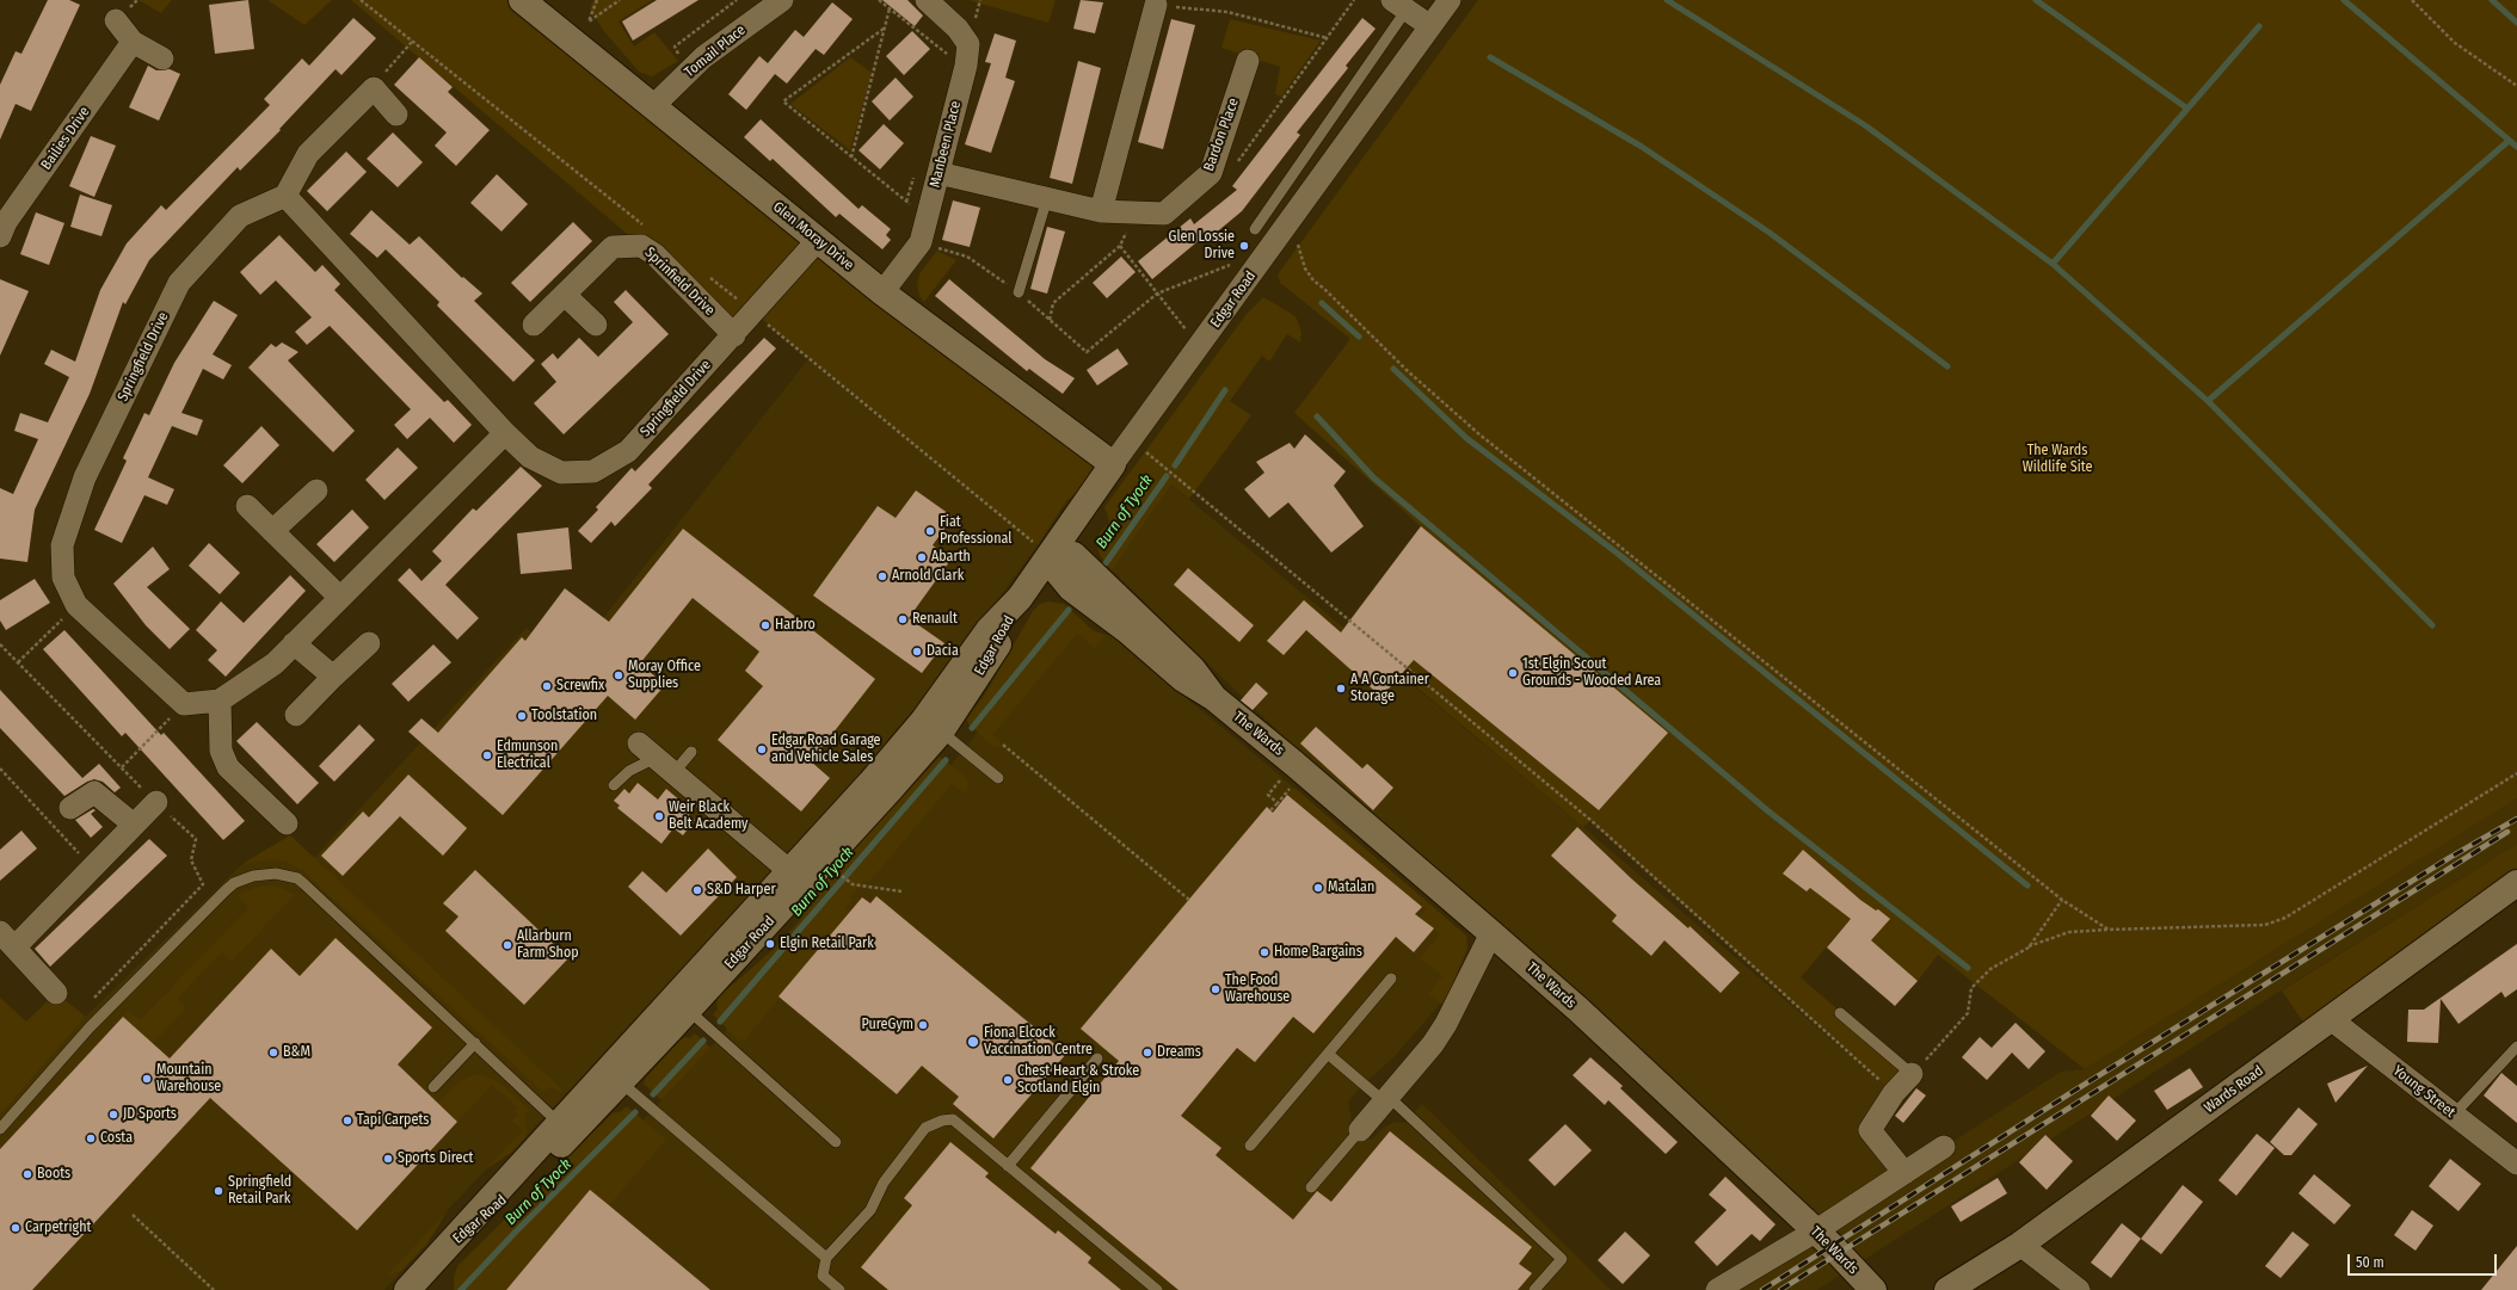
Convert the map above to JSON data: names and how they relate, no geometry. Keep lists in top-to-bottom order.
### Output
{
  "streets": {
    "street": [
      "Tomail Place",
      "Bardon Place",
      "Bailies Drive",
      "Manbeen Place",
      "Glen Moray Drive",
      "Sprinfield Drive",
      "Edgar Road",
      "Springfield Drive",
      "The Wards",
      "Wards Road",
      "Young Street"
    ]
  },
  "crossings": [
    ["Tomail Place", "Glen Moray Drive"],
    ["Bardon Place", "Manbeen Place"],
    ["Manbeen Place", "Glen Moray Drive"],
    ["Glen Moray Drive", "Edgar Road"],
    ["Glen Moray Drive", "Springfield Drive"],
    ["Sprinfield Drive", "Springfield Drive"],
    ["Edgar Road", "The Wards"],
    ["Wards Road", "Young Street"]
  ],
  "water": ["Burn of Tyock"],
  "parks": ["The Wards Wildlife Site"],
  "places": [
    "Glen Lossie Drive",
    "Fiat Professional",
    "Abarth",
    "Arnold Clark",
    "Renault",
    "Harbro",
    "Dacia",
    "1st Elgin Scout Grounds - Wooded Area",
    "Moray Office Supplies",
    "Screwfix",
    "A A Container Storage",
    "Toolstation",
    "Edgar Road Garage and Vehicle Sales",
    "Edmunson Electrical",
    "Weir Black Belt Academy",
    "Matalan",
    "S&D Harper",
    "Elgin Retail Park",
    "Allarburn Farm Shop",
    "Home Bargains",
    "The Food Warehouse",
    "PureGym",
    "Fiona Elcock Vaccination Centre",
    "B&M",
    "Dreams",
    "Mountain Warehouse",
    "Chest Heart & Stroke Scotland Elgin",
    "JD Sports",
    "Tapi Carpets",
    "Costa",
    "Sports Direct",
    "Boots",
    "Springfield Retail Park",
    "Carpetright"
  ],
  "scale_bar": "50 m"
}
